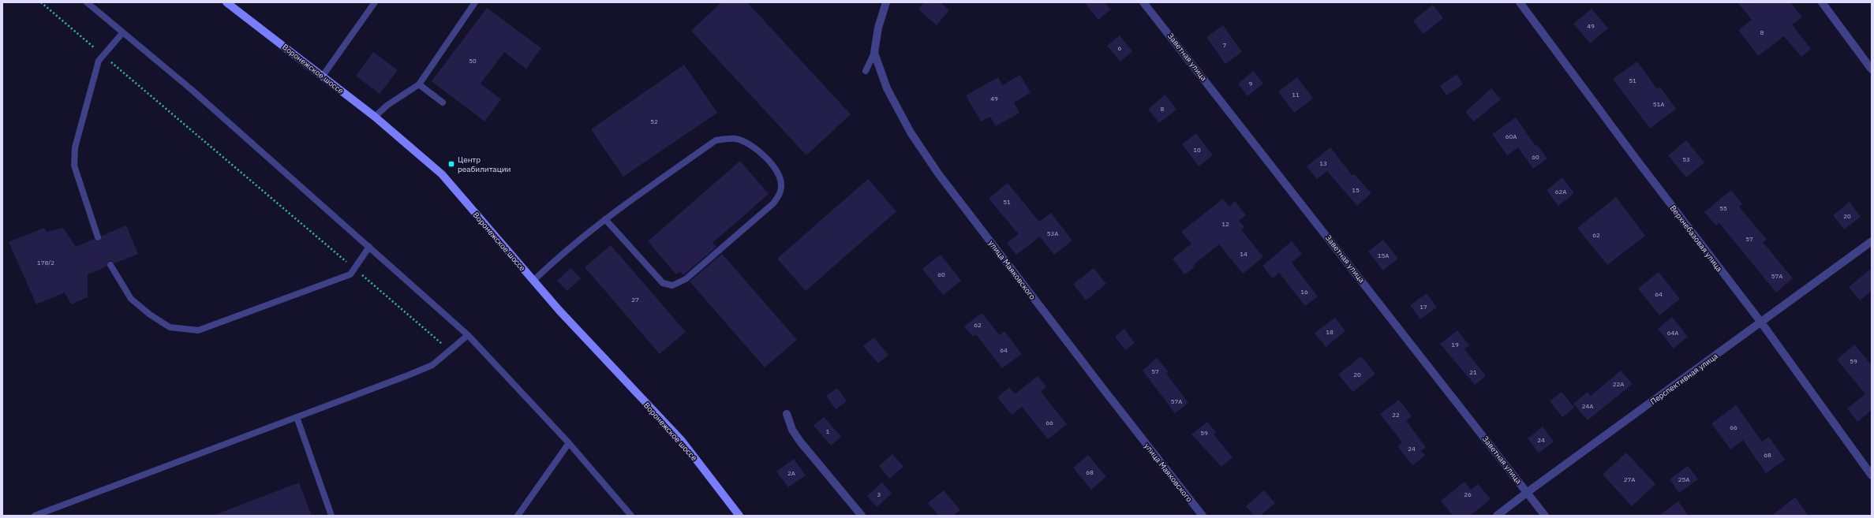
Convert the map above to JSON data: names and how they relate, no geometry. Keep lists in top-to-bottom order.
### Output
{
  "streets": {
    "main road": ["Воронежское шоссе"],
    "street": [
      "Заветная улица",
      "Верхнебазовая улица",
      "улица Маяковского",
      "Перспективная улица"
    ]
  },
  "crossings": [
    ["Заветная улица", "Перспективная улица"],
    ["Верхнебазовая улица", "Перспективная улица"]
  ],
  "places": {
    "transit": ["Центр реабилитации"]
  },
  "house_numbers": [
    "49",
    "8",
    "7",
    "6",
    "50",
    "51",
    "9",
    "11",
    "49",
    "51А",
    "8",
    "52",
    "60А",
    "10",
    "60",
    "53",
    "13",
    "15",
    "62А",
    "51",
    "55",
    "20",
    "12",
    "53А",
    "62",
    "57",
    "14",
    "15А",
    "178/2",
    "60",
    "57А",
    "16",
    "64",
    "27",
    "17",
    "62",
    "18",
    "64А",
    "19",
    "64",
    "59",
    "57",
    "21",
    "20",
    "22А",
    "57А",
    "24А",
    "22",
    "66",
    "66",
    "1",
    "59",
    "24",
    "24",
    "68",
    "68",
    "2А",
    "27А",
    "25А",
    "3",
    "26"
  ]
}
